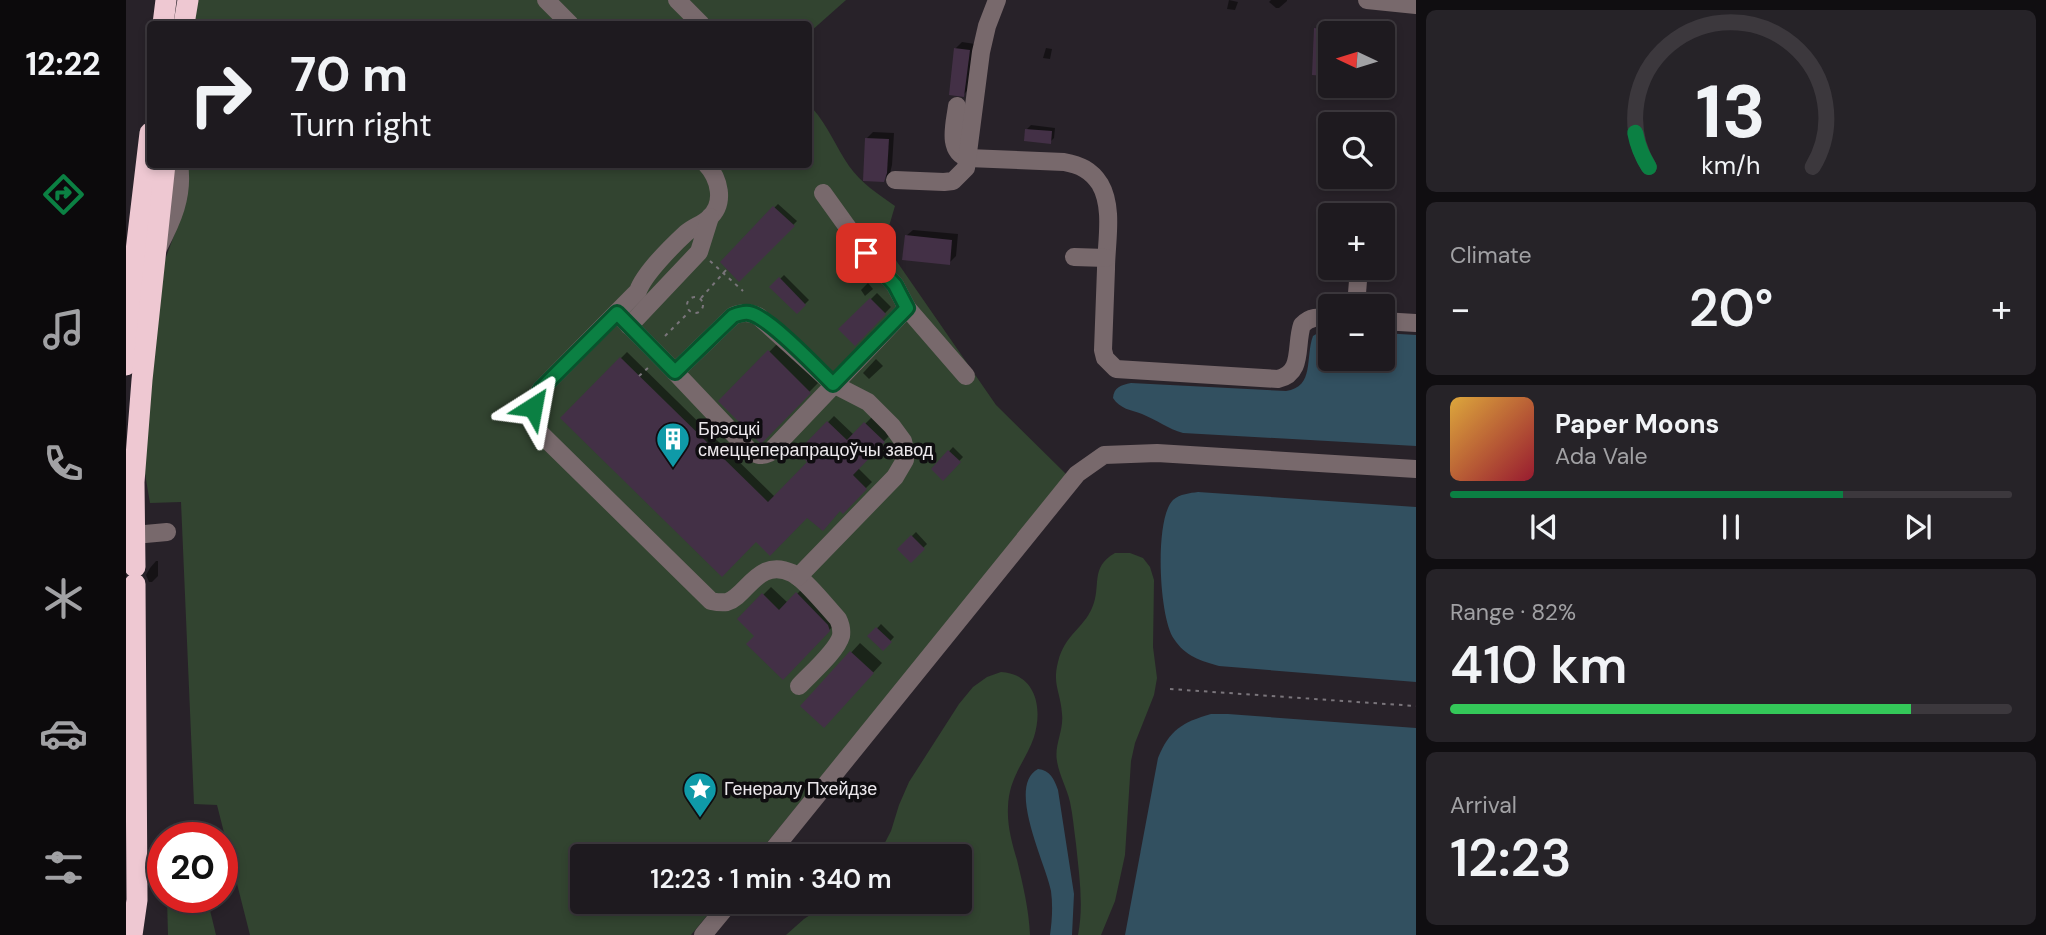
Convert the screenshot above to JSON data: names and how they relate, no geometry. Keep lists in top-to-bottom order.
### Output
{
  "places": {
    "building": ["Брэсцкі смеццеперапрацоўчы завод"],
    "place": ["Генералу Пхейдзе"]
  },
  "north": "left",
  "page": {
    "tabs": "12:22",
    "map_buttons": ["+", "−"],
    "turn": ["70 m", "Turn right"],
    "tile": [
      "Climate",
      ["Range · 82%", "410 km"],
      ["Arrival", "12:23"]
    ],
    "heat": ["−", "20°", "+"],
    "song": ["Paper Moons", "Ada Vale"],
    "limit": "20",
    "trip": "12:23 · 1 min · 340 m",
    "gauge": ["13", "km/h"]
  }
}
